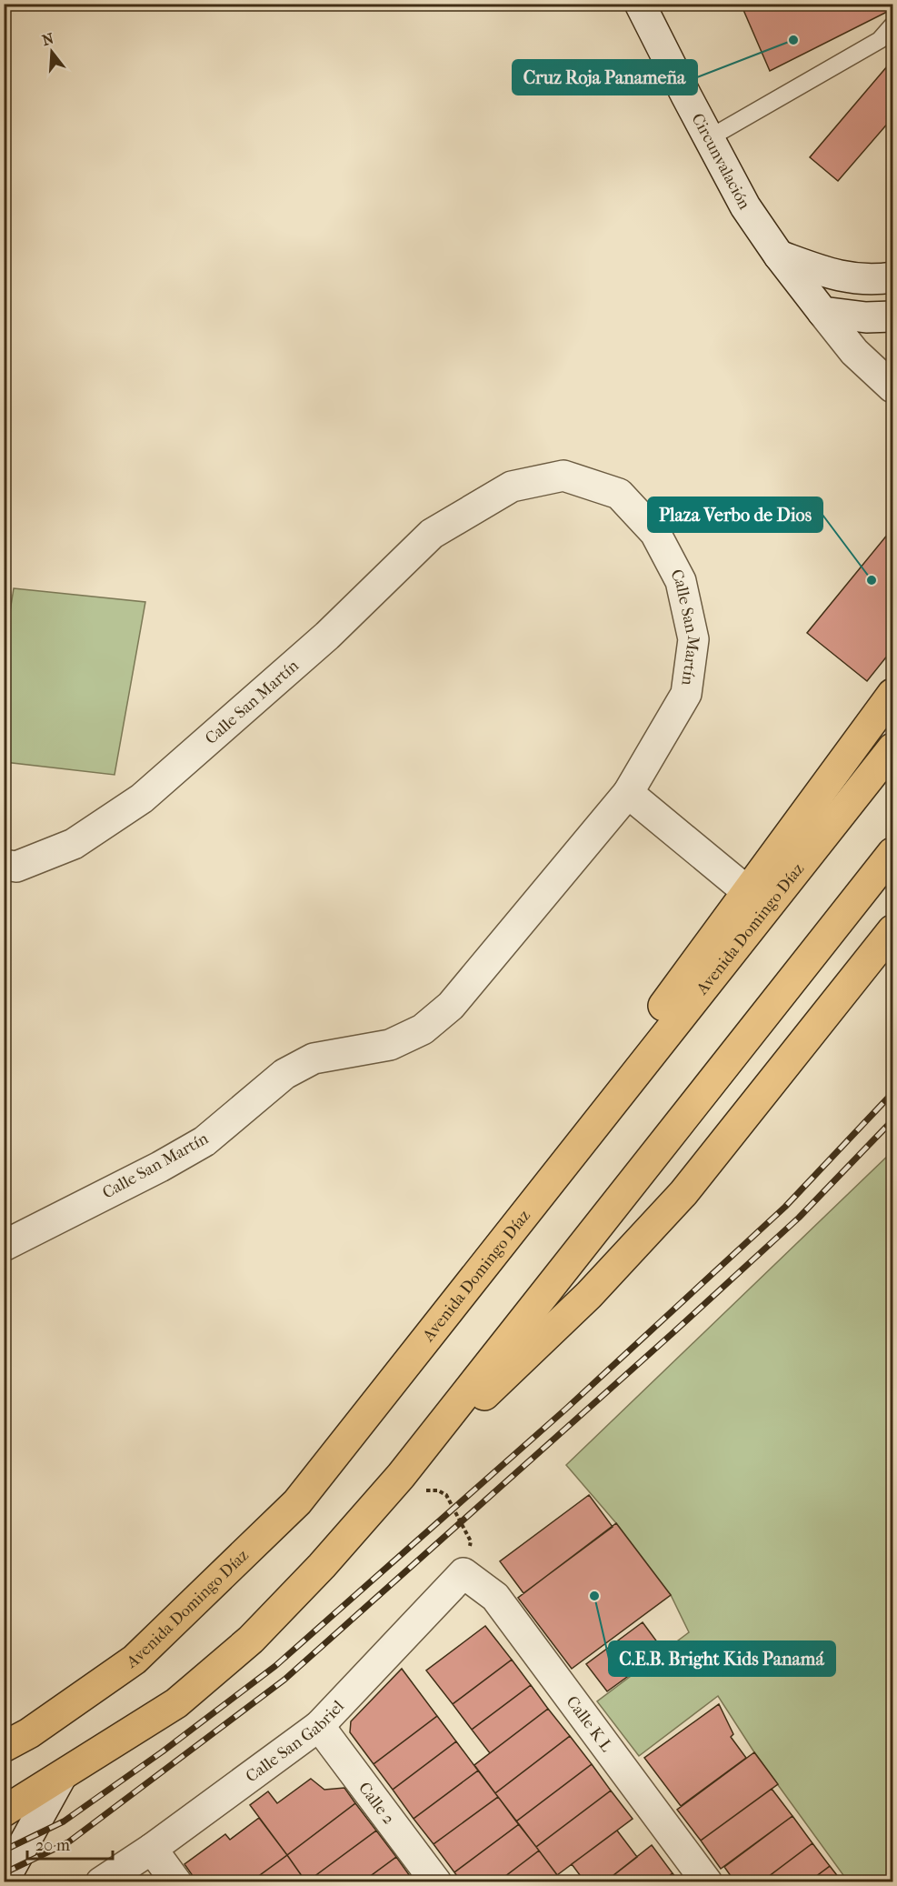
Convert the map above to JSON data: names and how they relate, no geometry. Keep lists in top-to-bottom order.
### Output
{
  "streets": {
    "main road": ["Avenida Domingo Díaz"],
    "street": [
      "Circunvalación",
      "Calle San Martín",
      "Calle K L",
      "Calle San Gabriel",
      "Calle 2"
    ]
  },
  "crossings": [
    ["Calle K L", "Calle San Gabriel"],
    ["Calle San Gabriel", "Calle 2"]
  ],
  "places": ["Cruz Roja Panameña", "Plaza Verbo de Dios", "C.E.B. Bright Kids Panamá"],
  "scale_bar": "20 m",
  "north": "top"
}
